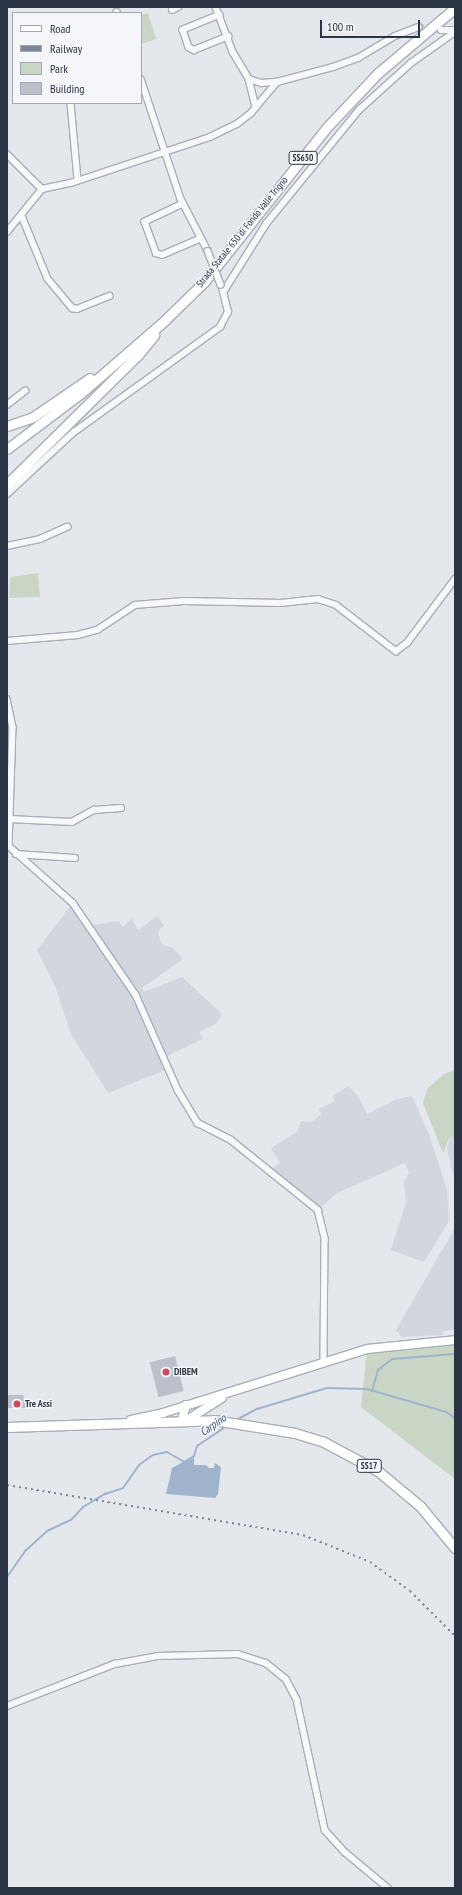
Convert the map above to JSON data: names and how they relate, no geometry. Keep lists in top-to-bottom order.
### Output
{
  "streets": {
    "main road": ["SS650", "Strada Statale 650 di Fondo Valle Trigno", "SS17"]
  },
  "crossings": [
    ["SS650", "Strada Statale 650 di Fondo Valle Trigno"]
  ],
  "water": ["Carpino"],
  "places": ["DIBEM", "Tre Assi"],
  "legend": [
    "Road",
    "Railway",
    "Park",
    "Building"
  ],
  "scale_bar": "100 m"
}
